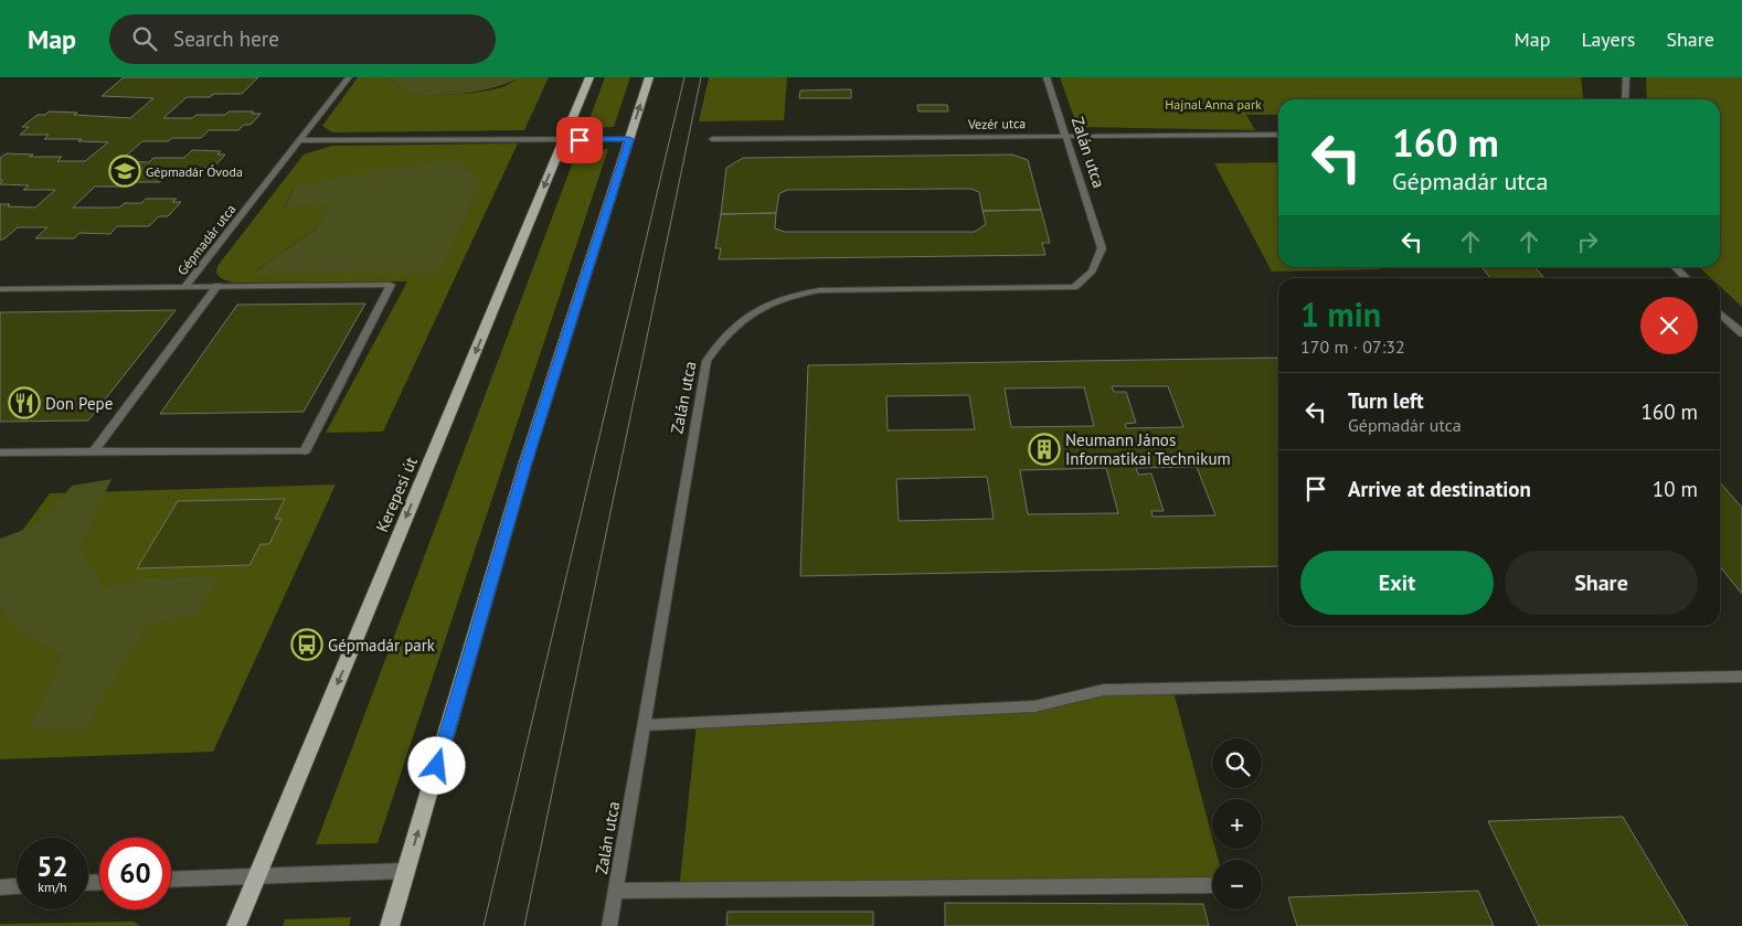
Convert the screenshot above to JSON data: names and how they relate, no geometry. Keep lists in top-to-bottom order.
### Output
{
  "streets": {
    "main road": ["Kerepesi út"],
    "street": ["Vezér utca", "Zalán utca", "Gépmadár utca"]
  },
  "crossings": [
    ["Vezér utca", "Zalán utca"]
  ],
  "parks": ["Hajnal Anna park"],
  "places": {
    "school or university": ["Gépmadár Óvoda"],
    "restaurant": ["Don Pepe"],
    "building": ["Neumann János Informatikai Technikum"],
    "bus stop": ["Gépmadár park"]
  },
  "page": {
    "header": "Map",
    "search": "Search here",
    "nav": ["Map", "Layers", "Share"],
    "turn": ["160 m", "Gépmadár utca"],
    "heading": ["1 min", "170 m · 07:32"],
    "list": [
      {
        "name": "Turn left",
        "note": "Gépmadár utca",
        "value": "160 m"
      },
      {
        "name": "Arrive at destination",
        "value": "10 m"
      }
    ],
    "buttons": ["Exit", "Share"],
    "map_buttons": ["+", "−"],
    "speed": "52 km/h",
    "limit": "60"
  }
}
